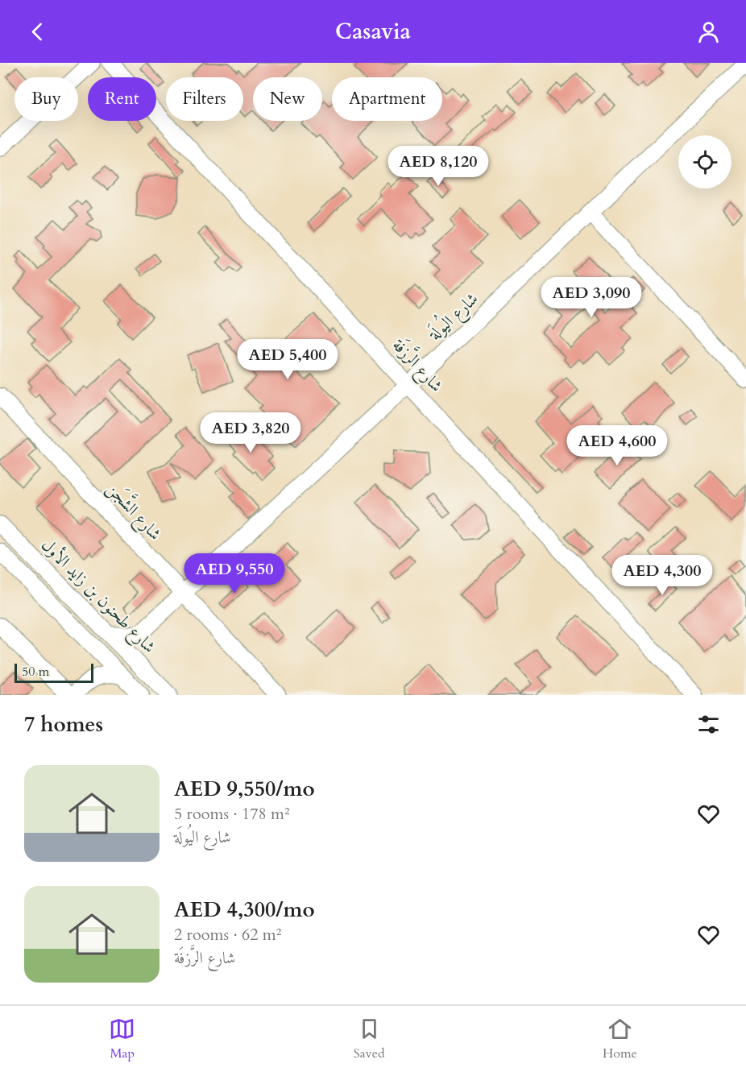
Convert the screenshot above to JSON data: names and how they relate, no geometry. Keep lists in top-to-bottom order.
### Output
{
  "streets": {
    "street": [
      "شارع اليُولَة",
      "شارع الرَّزفَة",
      "شارع الشَّجَن",
      "شارع طحنون بن زايد الأول"
    ]
  },
  "crossings": [
    ["شارع اليُولَة", "شارع الرَّزفَة"],
    ["شارع اليُولَة", "شارع الشَّجَن"]
  ],
  "scale_bar": "50 m",
  "page": {
    "header": "Casavia",
    "chip": [
      "Buy",
      "Rent",
      "Filters",
      "New",
      "Apartment"
    ],
    "price": [
      "AED 8,120",
      "AED 3,090",
      "AED 5,400",
      "AED 3,820",
      "AED 4,600",
      "AED 9,550",
      "AED 4,300"
    ],
    "scale": "50 m",
    "heading": "7 homes",
    "list": [
      {
        "name": "AED 9,550/mo",
        "note": "5 rooms · 178 m² · شارع اليُولَة"
      },
      {
        "name": "AED 4,300/mo",
        "note": "2 rooms · 62 m² · شارع الرَّزفَة"
      }
    ],
    "tabs": ["Map", "Saved", "Home"]
  }
}
